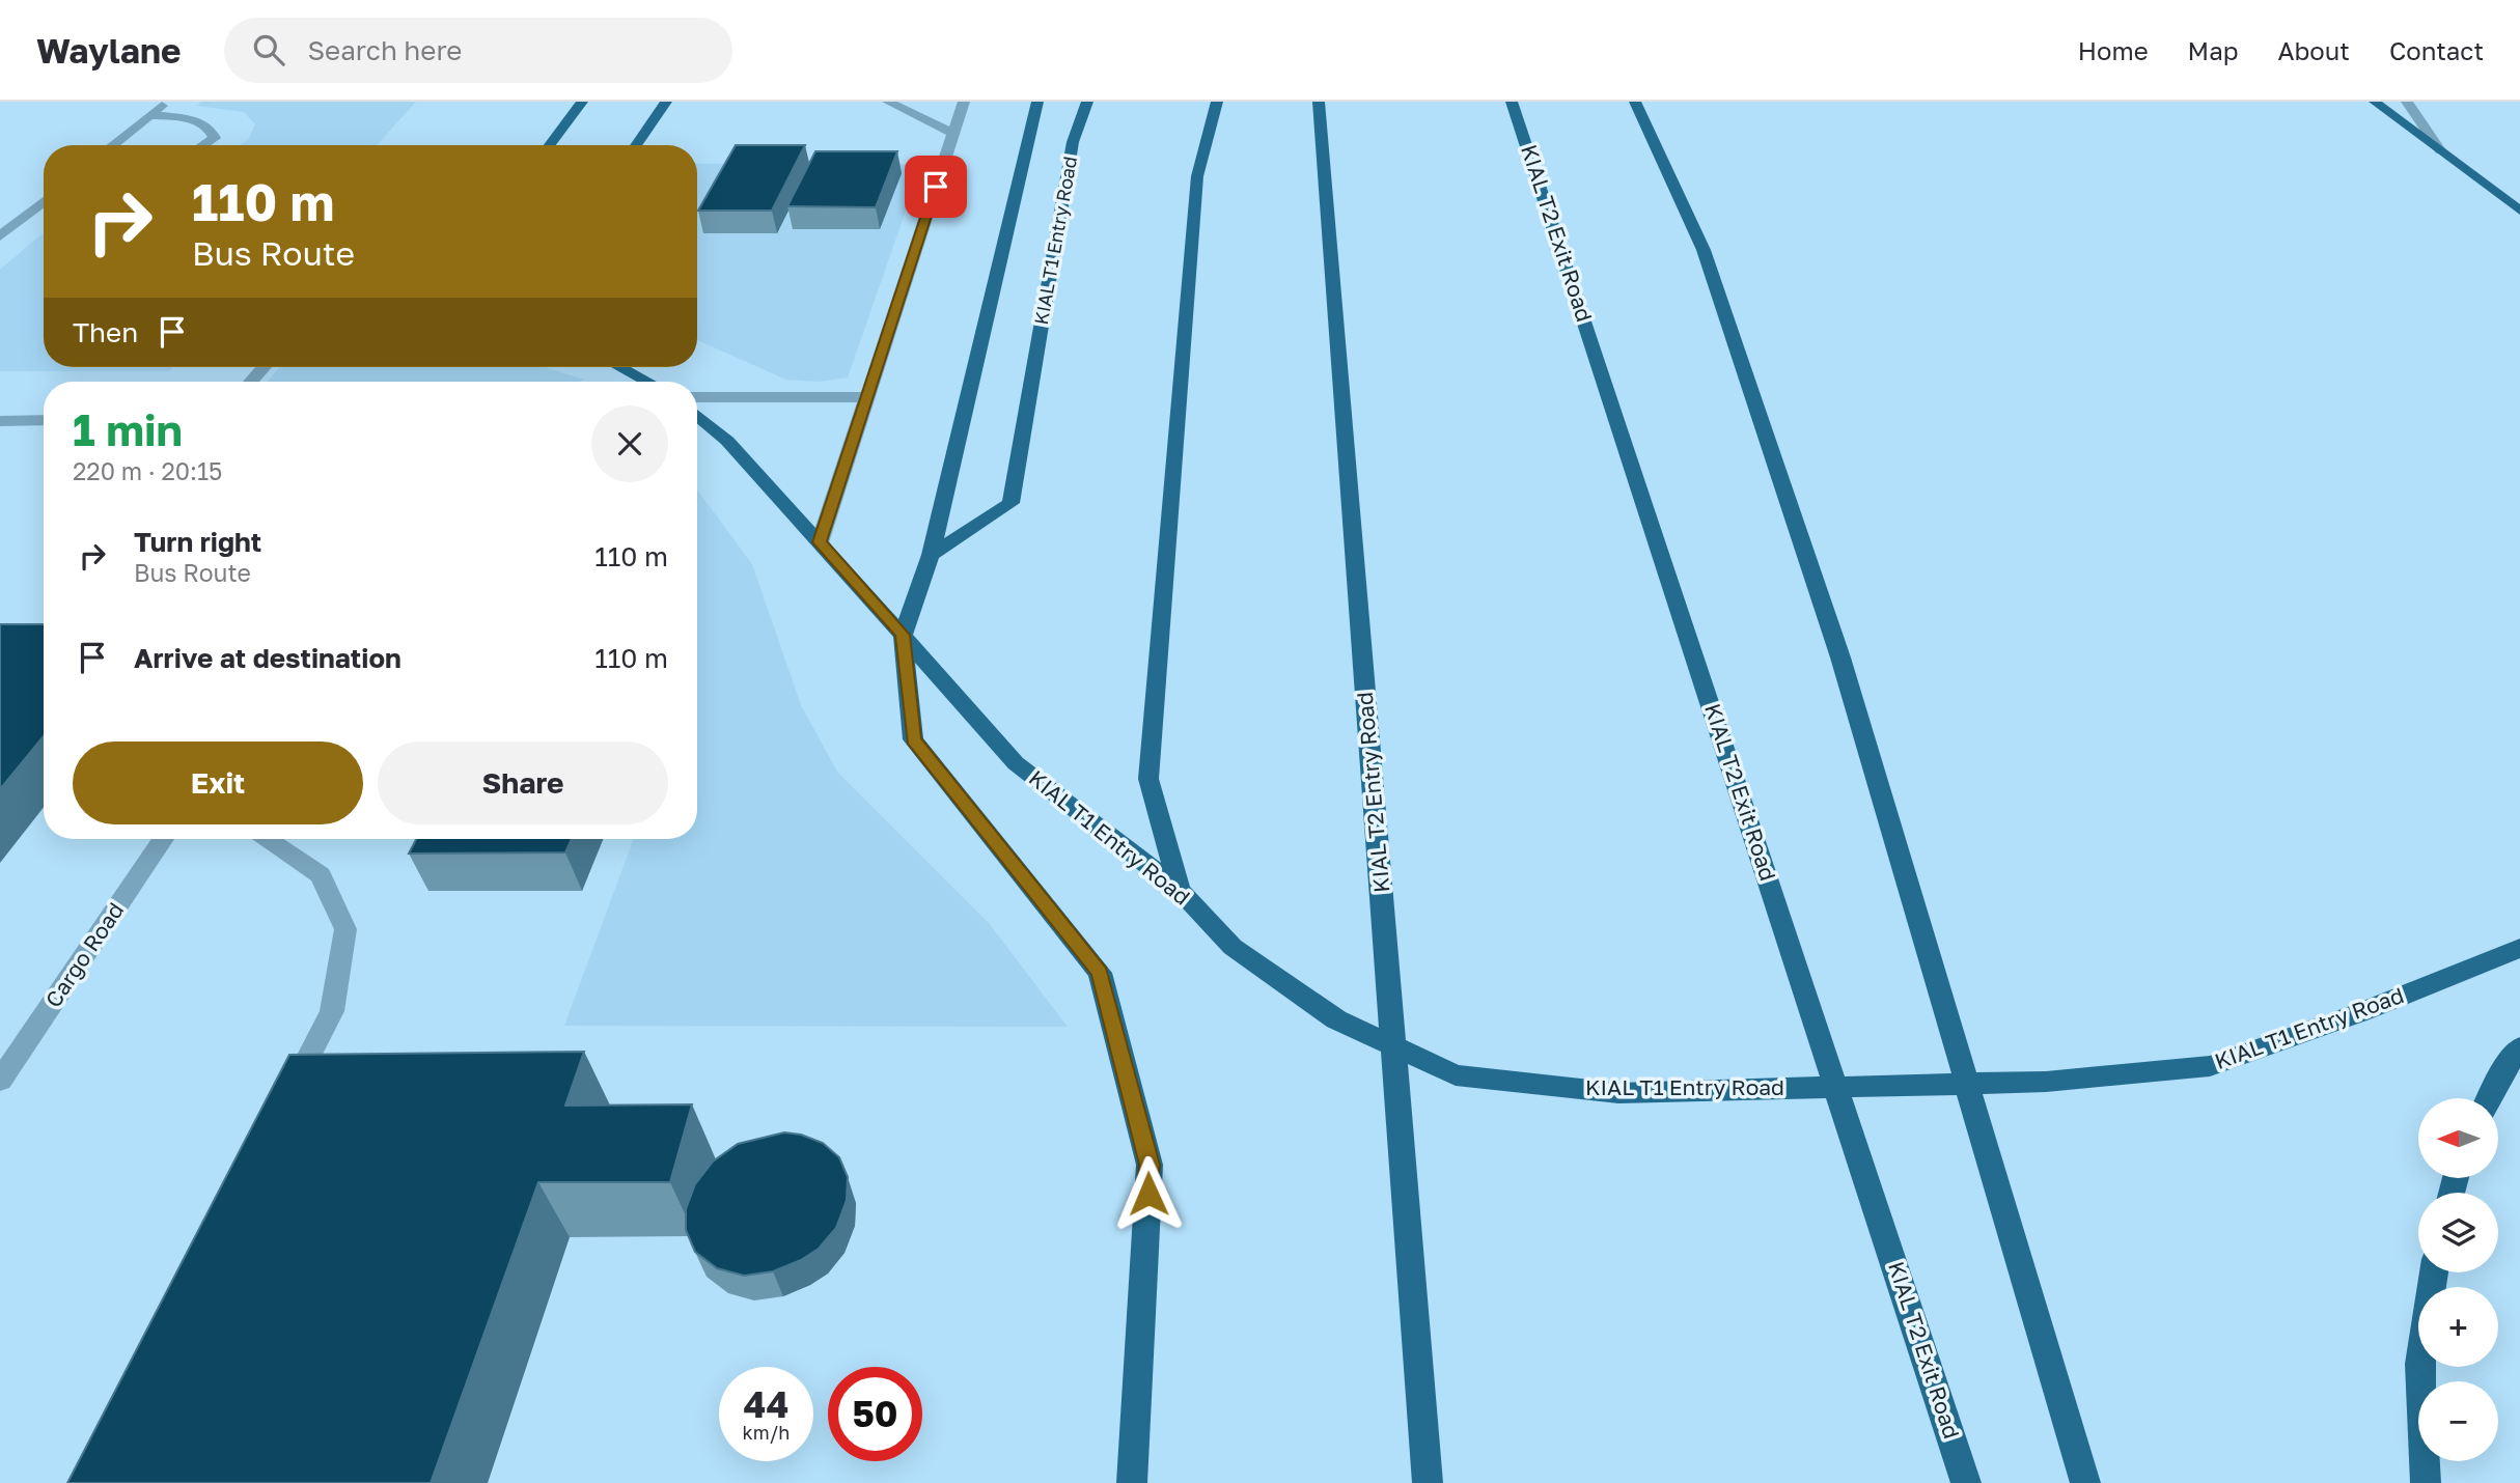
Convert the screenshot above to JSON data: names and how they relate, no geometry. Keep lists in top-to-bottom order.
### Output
{
  "streets": {
    "main road": ["KIAL T2 Exit Road", "KIAL T1 Entry Road", "KIAL T2 Entry Road"],
    "lane": ["Cargo Road"]
  },
  "north": "left",
  "page": {
    "header": "Waylane",
    "search": "Search here",
    "nav": [
      "Home",
      "Map",
      "About",
      "Contact"
    ],
    "turn": ["110 m", "Bus Route"],
    "then": "Then",
    "heading": ["1 min", "220 m · 20:15"],
    "list": [
      {
        "name": "Turn right",
        "note": "Bus Route",
        "value": "110 m"
      },
      {
        "name": "Arrive at destination",
        "value": "110 m"
      }
    ],
    "buttons": ["Exit", "Share"],
    "map_buttons": ["+", "−"],
    "speed": "44 km/h",
    "limit": "50"
  }
}
